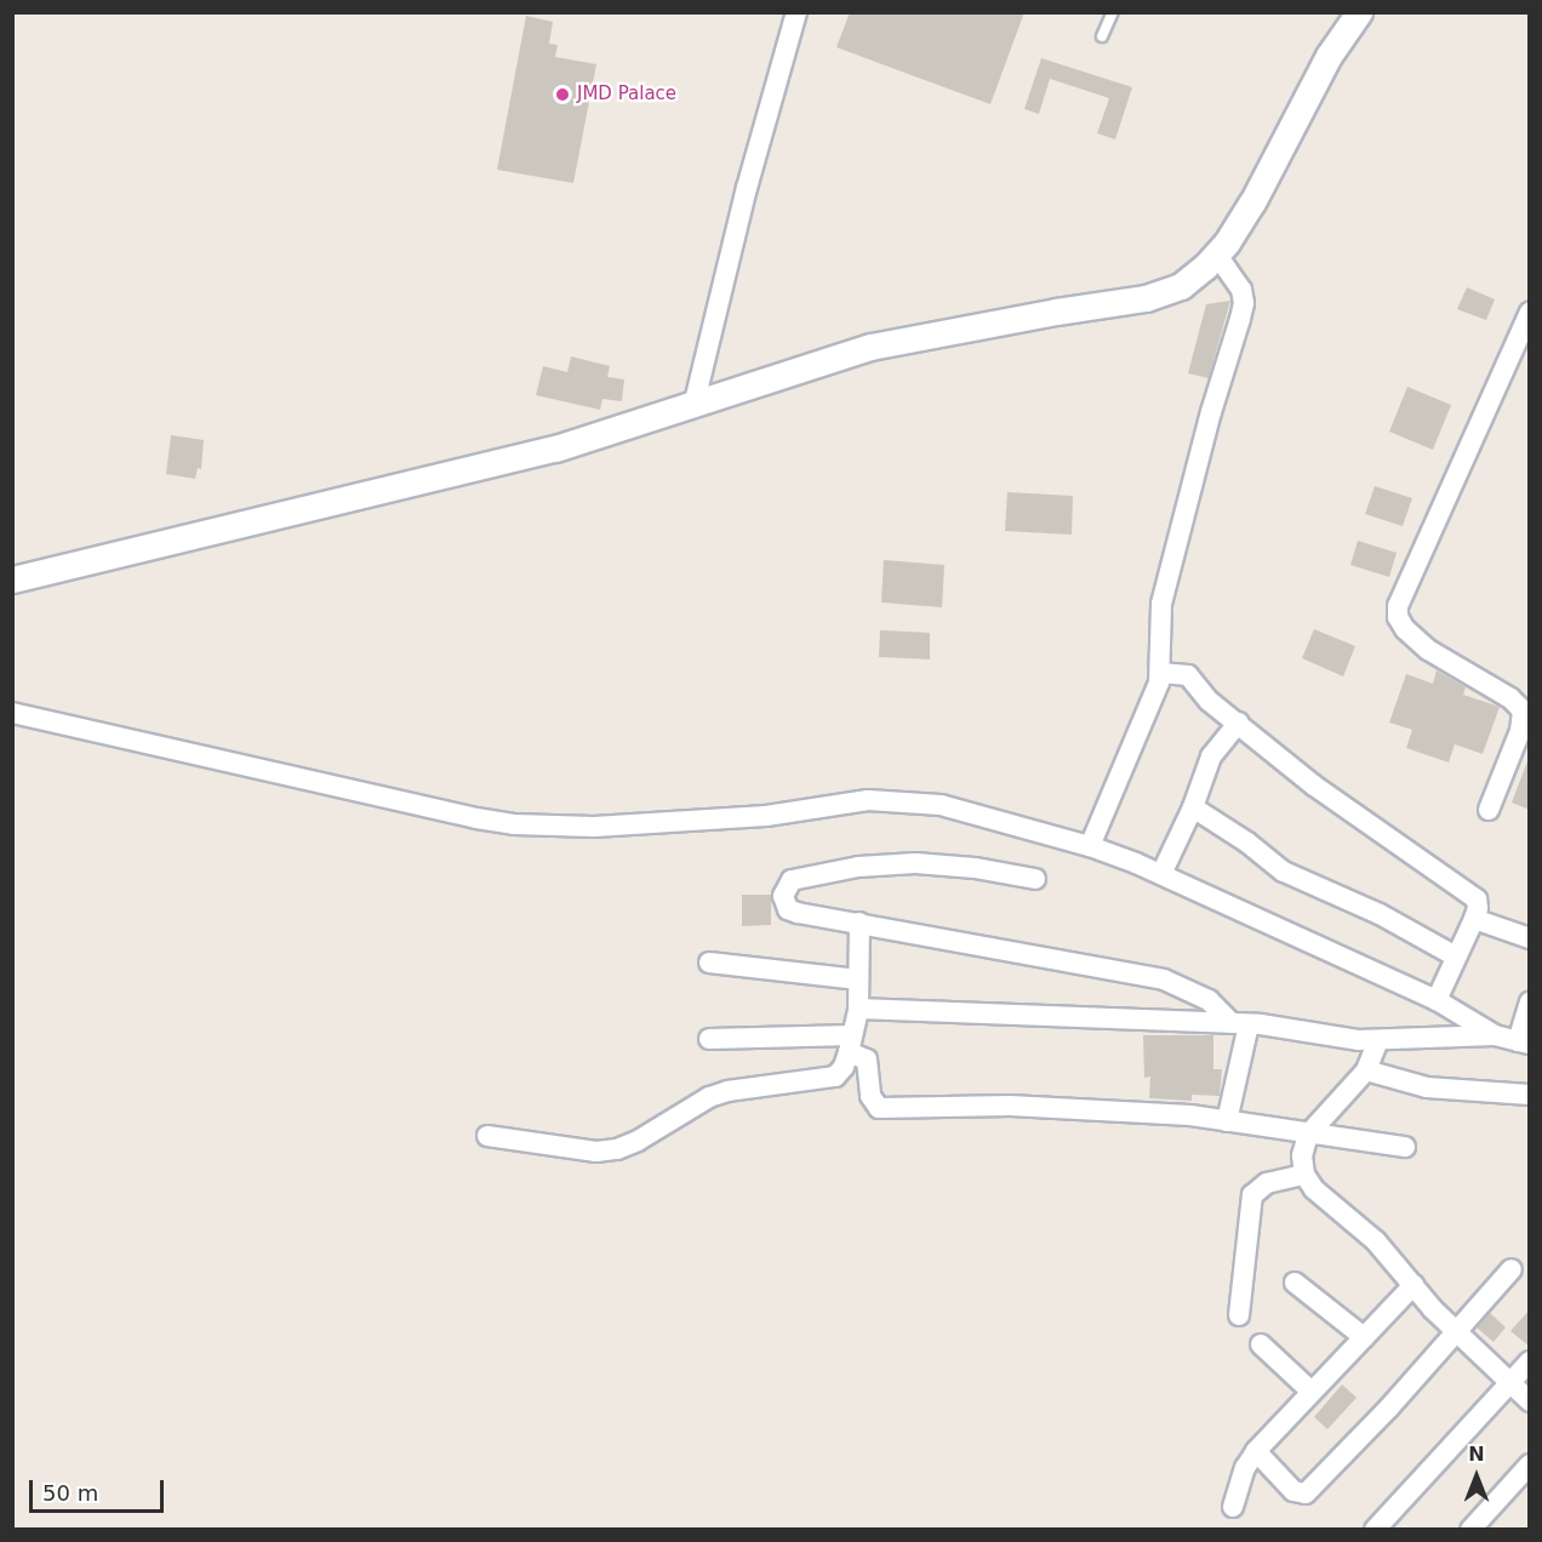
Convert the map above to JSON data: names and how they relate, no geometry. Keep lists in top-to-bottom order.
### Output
{
  "places": ["JMD Palace"],
  "scale_bar": "50 m",
  "north": "top"
}
